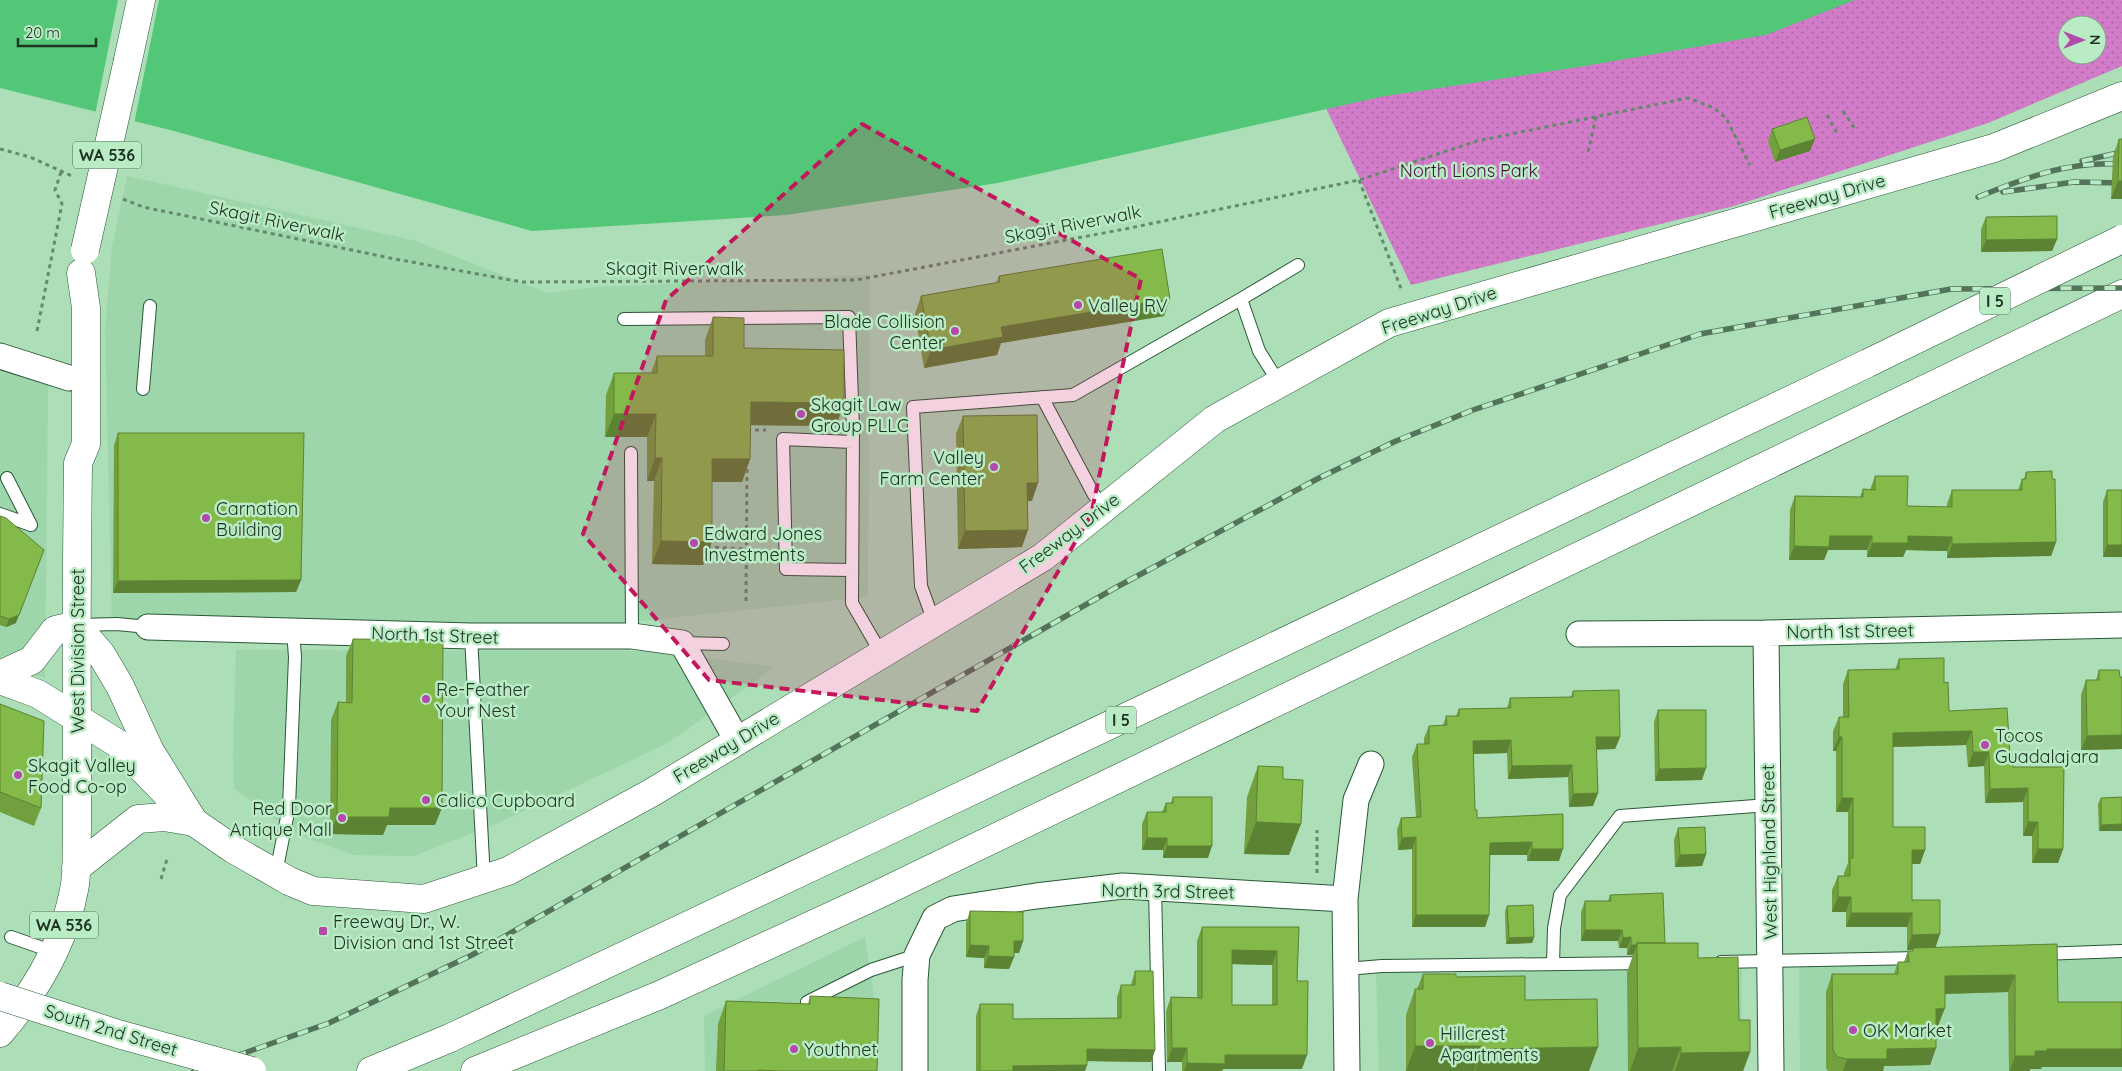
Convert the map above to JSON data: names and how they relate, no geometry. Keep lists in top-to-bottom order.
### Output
{
  "streets": {
    "main road": [
      "WA 536",
      "Freeway Drive",
      "I 5",
      "West Division Street",
      "South 2nd Street"
    ],
    "street": ["North 1st Street", "West Highland Street", "North 3rd Street"],
    "path": ["Skagit Riverwalk"]
  },
  "crossings": [
    ["WA 536", "West Division Street"],
    ["Freeway Drive", "West Division Street"],
    ["North 1st Street", "West Division Street"],
    ["North 1st Street", "West Highland Street"]
  ],
  "parks": ["North Lions Park"],
  "places": {
    "other": [
      "Valley RV",
      "Blade Collision Center",
      "Skagit Law Group PLLC",
      "Valley Farm Center",
      "Carnation Building",
      "Edward Jones Investments",
      "Re-Feather Your Nest",
      "Tocos Guadalajara",
      "Skagit Valley Food Co-op",
      "Calico Cupboard",
      "Red Door Antique Mall",
      "OK Market",
      "Hillcrest Apartments",
      "Youthnet"
    ],
    "transit": ["Freeway Dr., W. Division and 1st Street"]
  },
  "scale_bar": "20 m",
  "north": "right"
}
